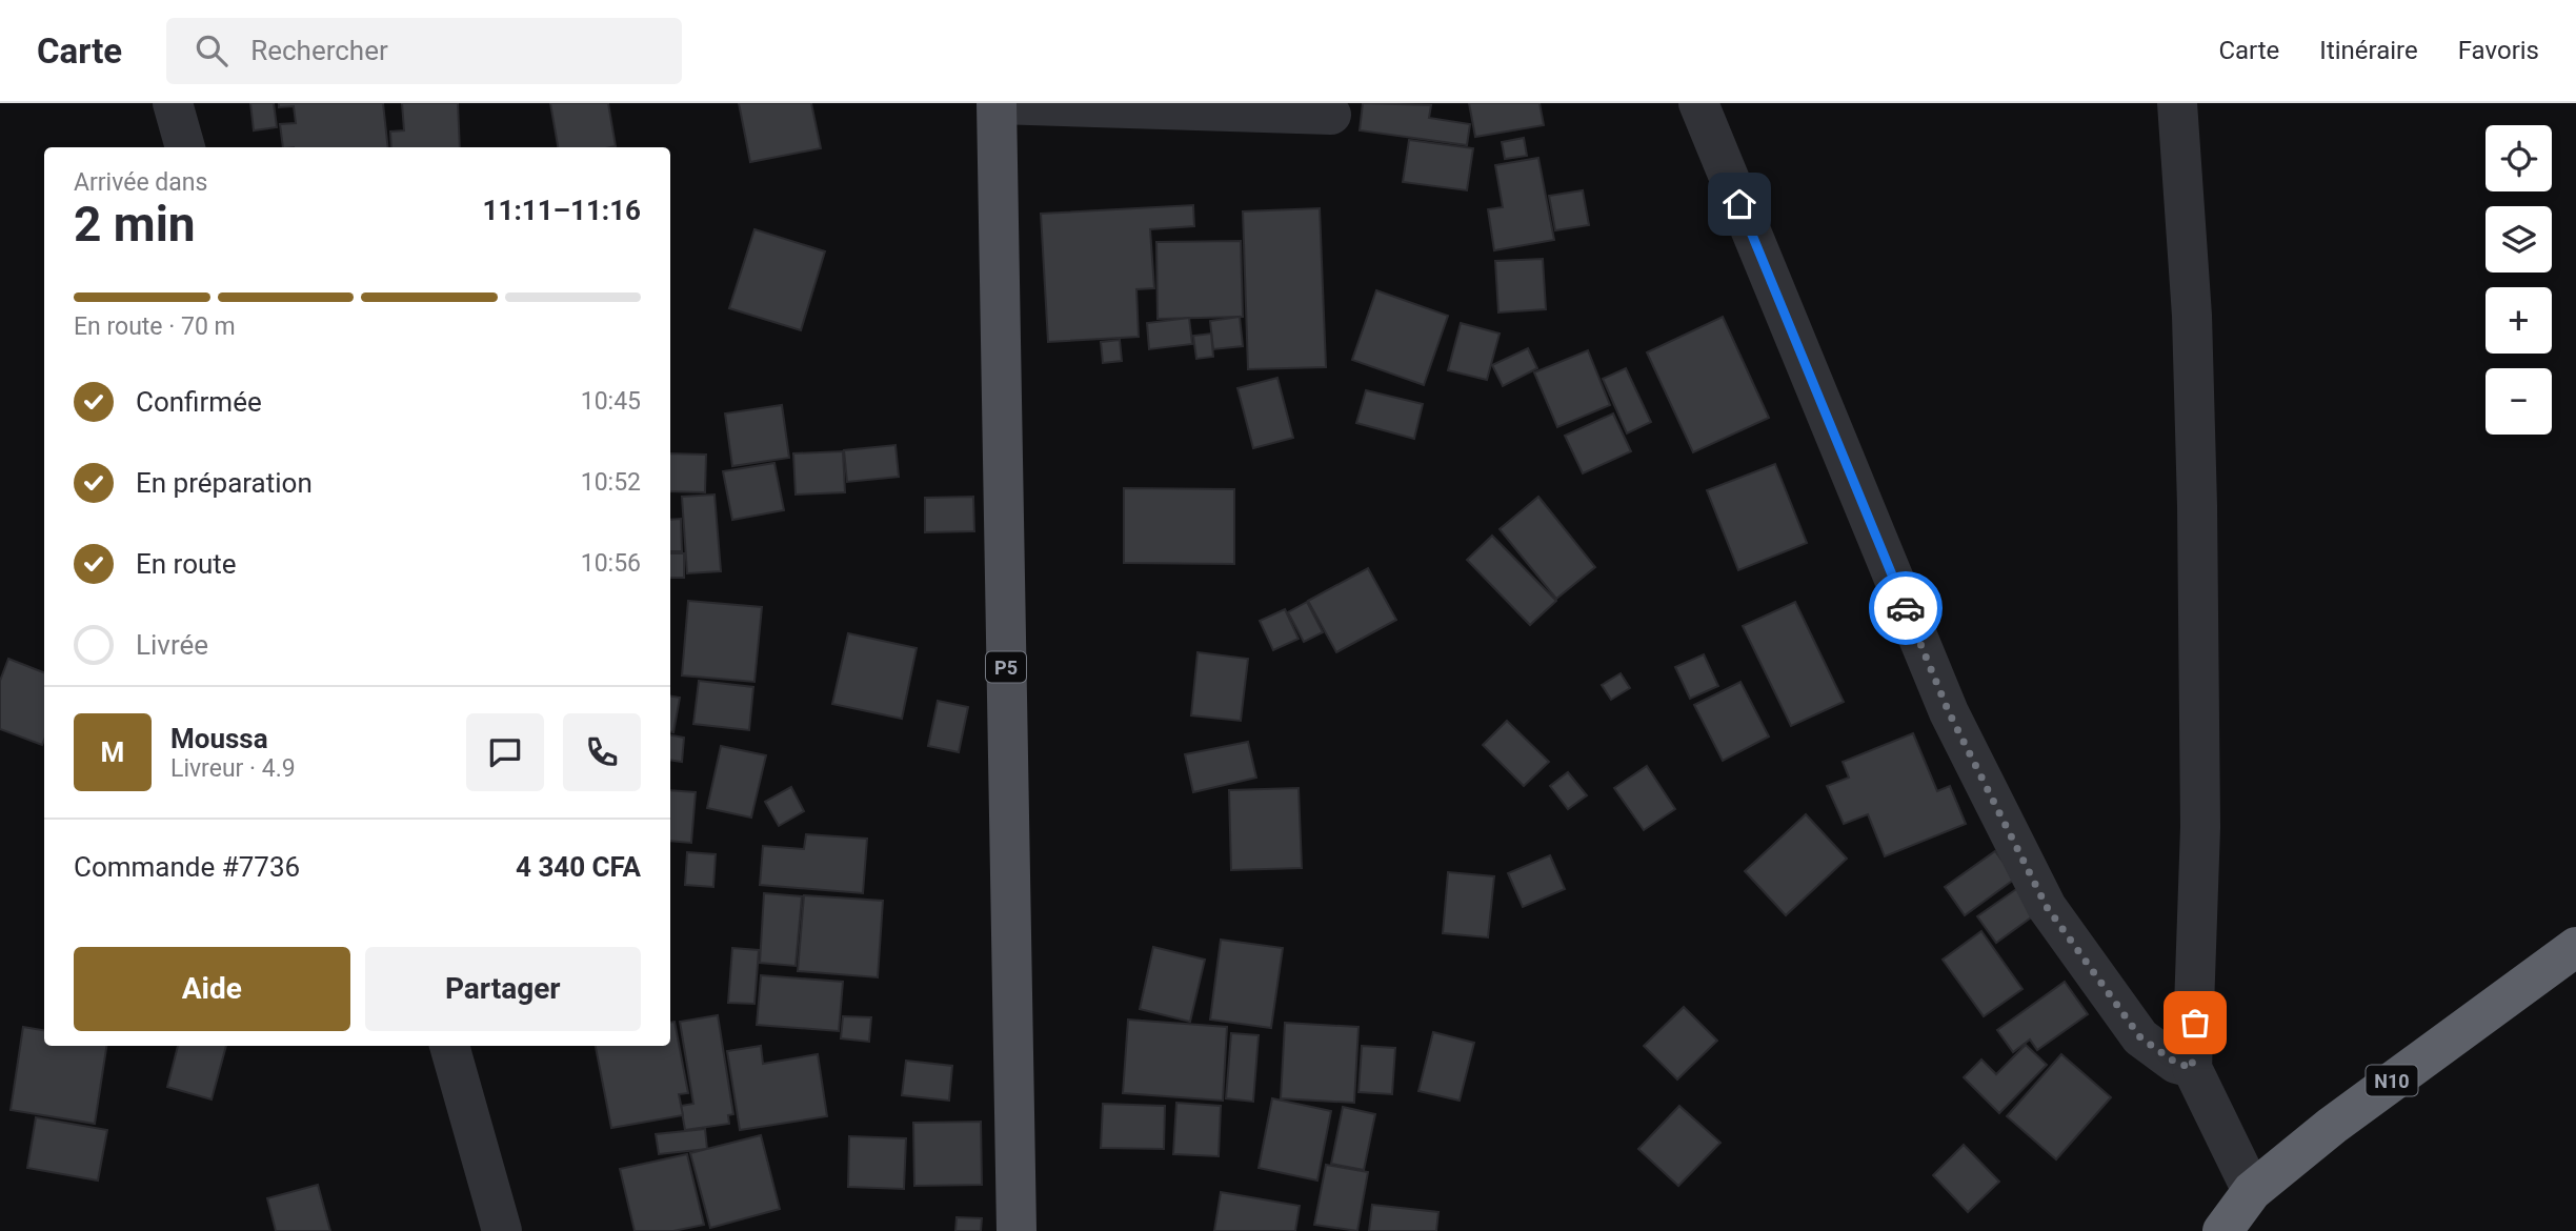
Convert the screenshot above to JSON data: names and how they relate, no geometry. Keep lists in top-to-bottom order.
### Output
{
  "streets": {
    "highway": ["N10"],
    "main road": ["P5"]
  },
  "page": {
    "header": "Carte",
    "search": "Rechercher",
    "nav": ["Carte", "Itinéraire", "Favoris"],
    "map_buttons": ["+", "−"],
    "heading": ["2 min", "Arrivée dans", "11:11–11:16"],
    "panel": [
      "Moussa",
      "Livreur · 4.9",
      "Commande #7736",
      "4 340 CFA"
    ],
    "bar": "En route · 70 m",
    "list": [
      ["Confirmée", "10:45"],
      ["En préparation", "10:52"],
      ["En route", "10:56"],
      "Livrée"
    ],
    "round": "M",
    "buttons": ["Aide", "Partager"]
  }
}
